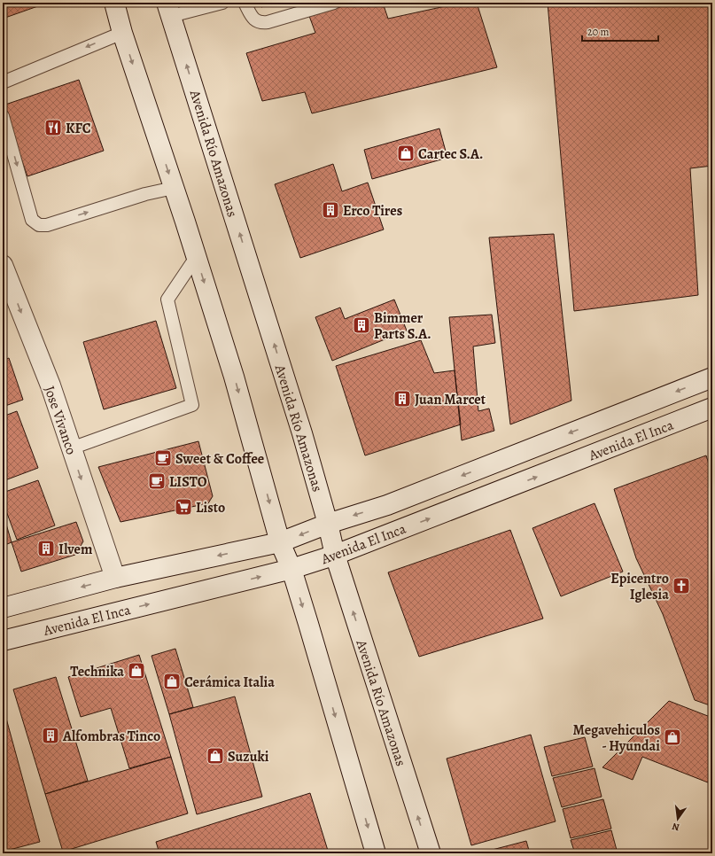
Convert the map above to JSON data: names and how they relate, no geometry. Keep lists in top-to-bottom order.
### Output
{
  "streets": {
    "main road": ["Avenida Río Amazonas", "Jose Vivanco", "Avenida El Inca"]
  },
  "crossings": [
    ["Avenida Río Amazonas", "Avenida El Inca"],
    ["Jose Vivanco", "Avenida El Inca"]
  ],
  "places": {
    "restaurant": ["KFC"],
    "shop": [
      "Cartec S.A.",
      "Technika",
      "Cerámica Italia",
      "Megavehiculos - Hyundai",
      "Suzuki"
    ],
    "building": [
      "Erco Tires",
      "Bimmer Parts S.A.",
      "Juan Marcet",
      "Ilvem",
      "Alfombras Tinco"
    ],
    "cafe": ["Sweet & Coffee", "LISTO"],
    "supermarket": ["Listo"],
    "church": ["Epicentro Iglesia"]
  },
  "scale_bar": "20 m",
  "north": "bottom"
}
